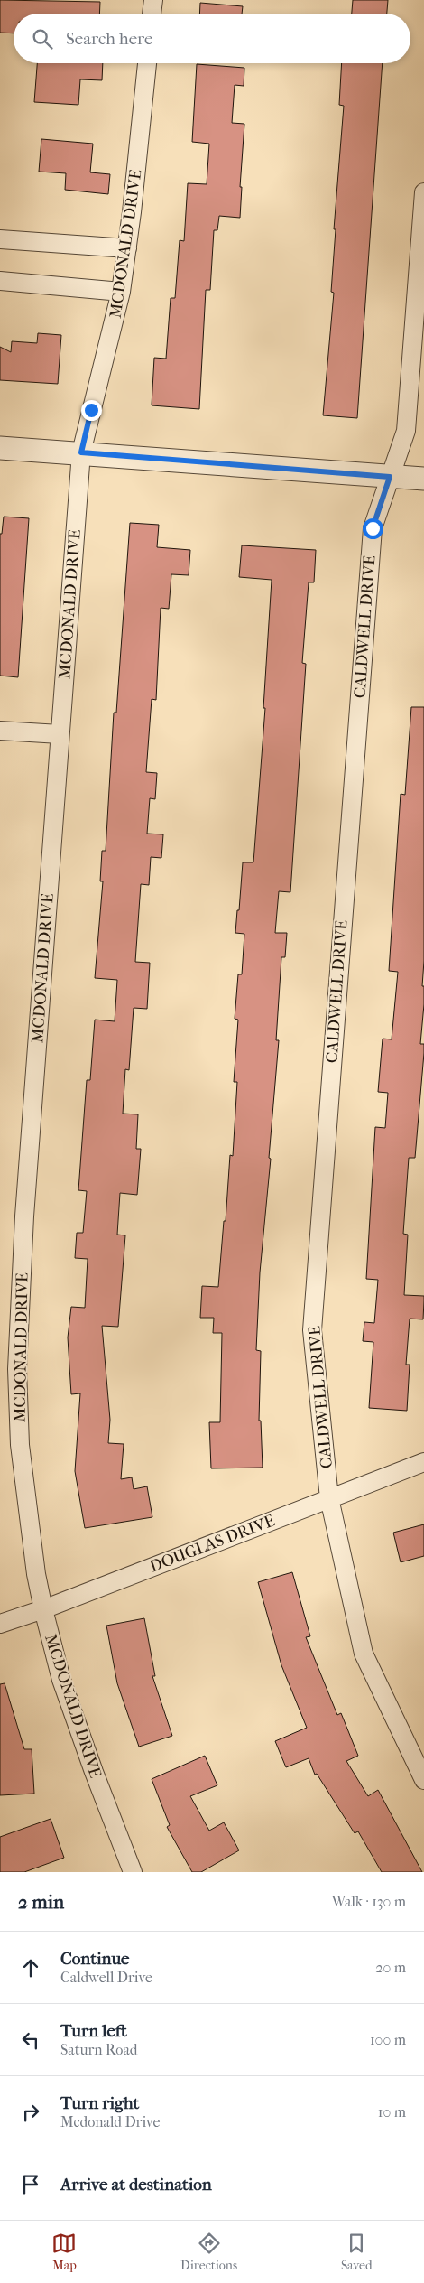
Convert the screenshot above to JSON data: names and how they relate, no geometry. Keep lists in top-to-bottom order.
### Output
{
  "streets": {
    "street": ["MCDONALD DRIVE", "CALDWELL DRIVE", "DOUGLAS DRIVE"]
  },
  "crossings": [
    ["MCDONALD DRIVE", "DOUGLAS DRIVE"],
    ["CALDWELL DRIVE", "DOUGLAS DRIVE"]
  ],
  "page": {
    "search": "Search here",
    "heading": ["2 min", "Walk · 130 m"],
    "list": [
      ["Continue", "Caldwell Drive", "20 m"],
      ["Turn left", "Saturn Road", "100 m"],
      ["Turn right", "Mcdonald Drive", "10 m"],
      "Arrive at destination"
    ],
    "nav": ["Map", "Directions", "Saved"]
  }
}
